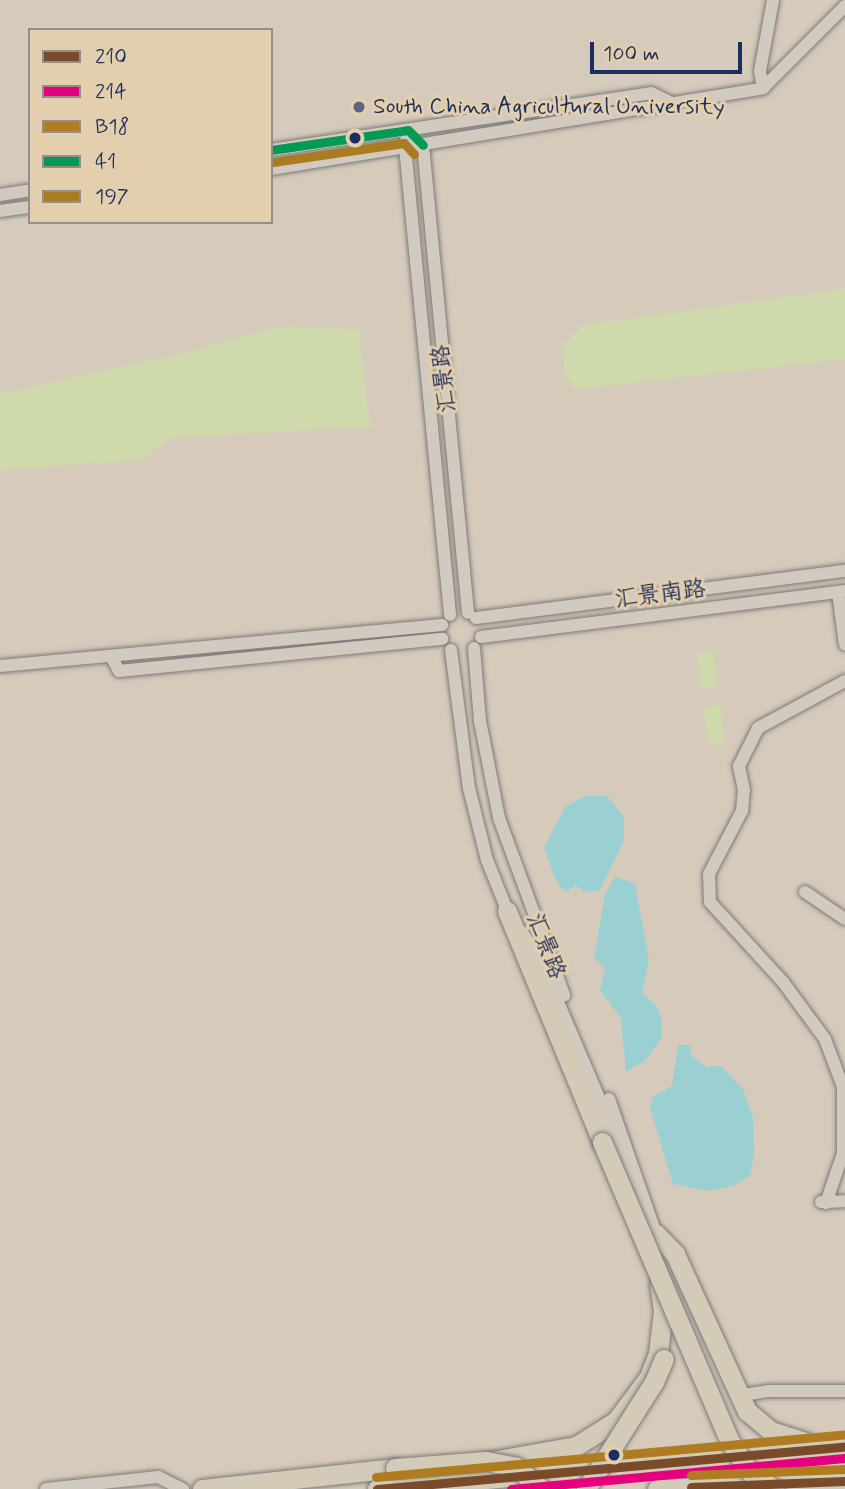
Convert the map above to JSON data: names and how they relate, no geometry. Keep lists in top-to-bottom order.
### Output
{
  "streets": {
    "street": ["汇景路", "汇景南路"]
  },
  "crossings": [
    ["汇景路", "汇景南路"]
  ],
  "places": ["South China Agricultural University"],
  "lines": [
    "transit line 41",
    "transit line 197",
    "transit line B18",
    "transit line 210",
    "transit line 214"
  ],
  "legend": [
    "210",
    "214",
    "B18",
    "41",
    "197"
  ],
  "scale_bar": "100 m"
}
